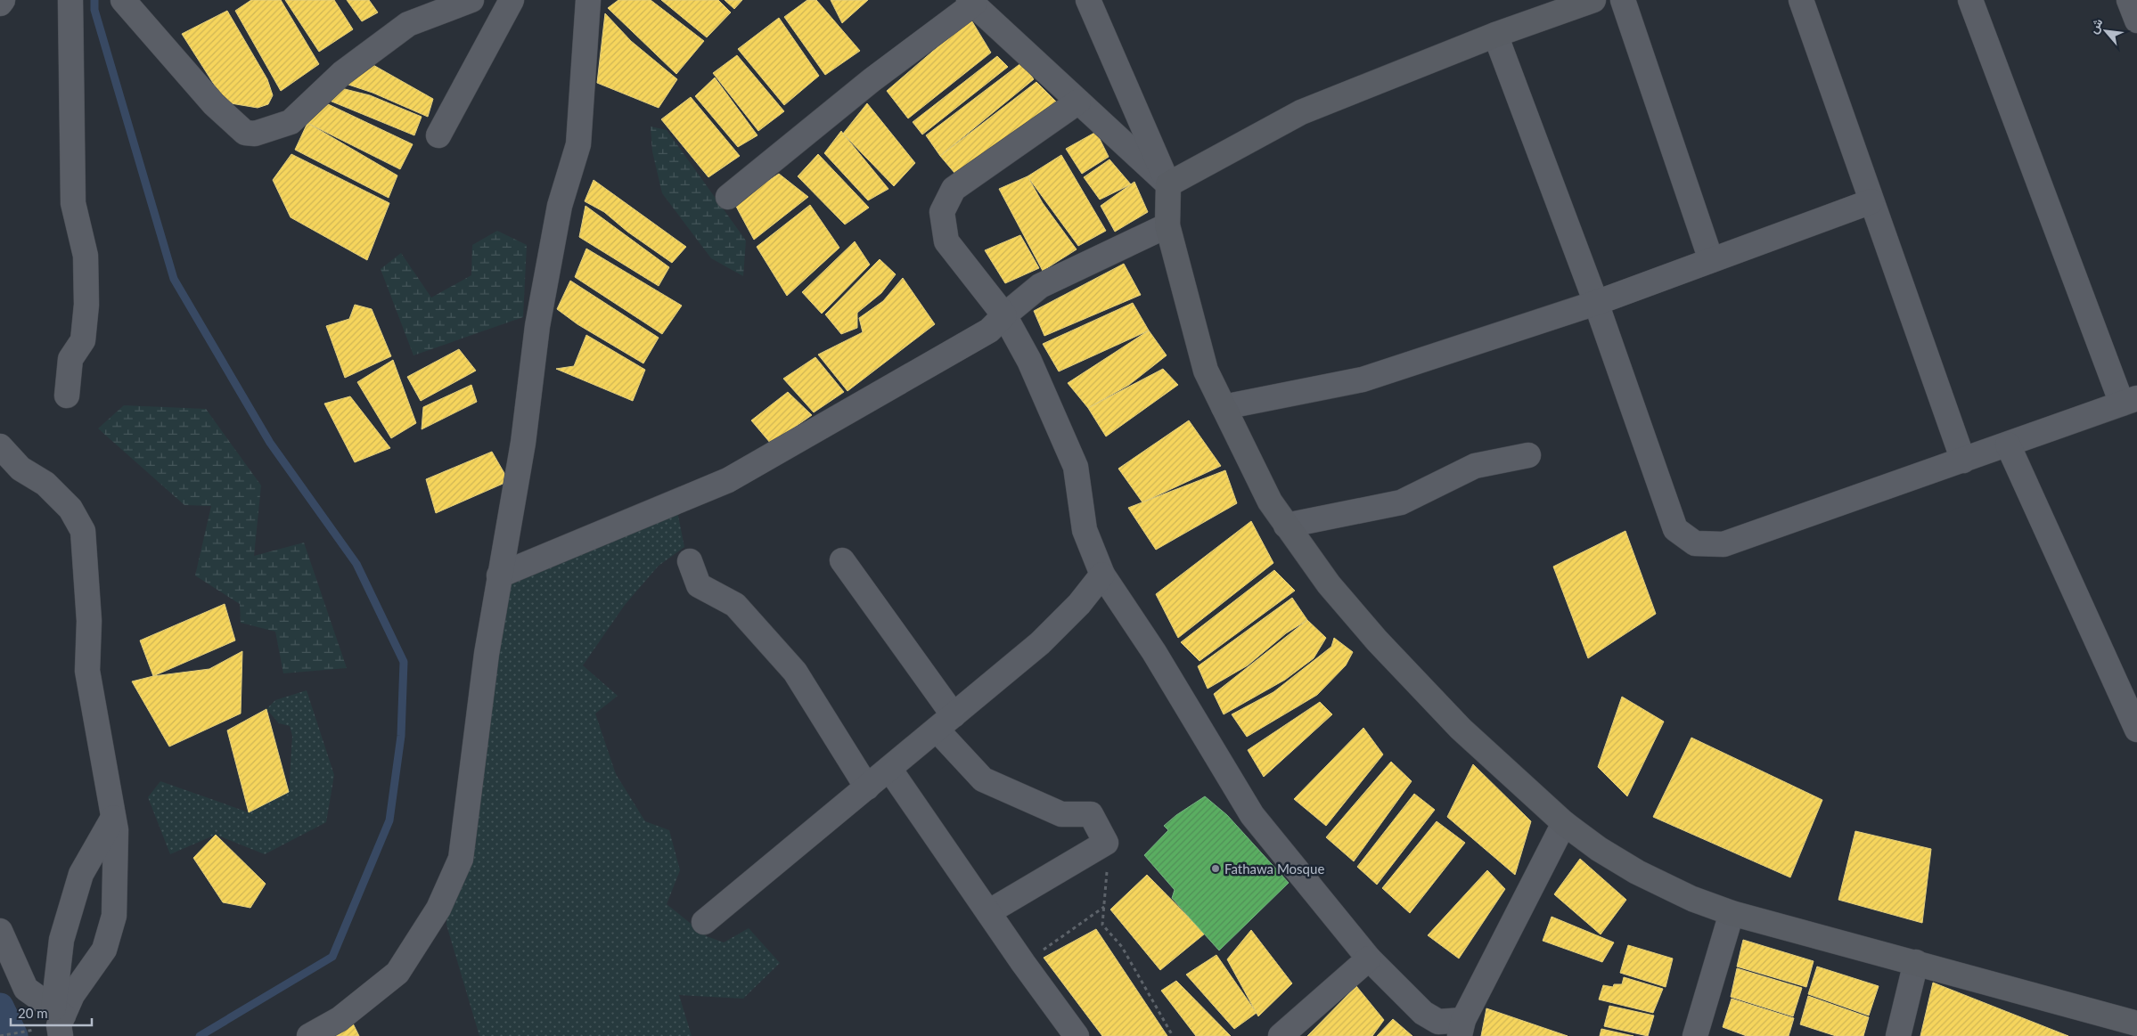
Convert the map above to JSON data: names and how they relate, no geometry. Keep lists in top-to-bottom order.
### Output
{
  "places": ["Fathawa Mosque"],
  "scale_bar": "20 m",
  "north": "top left"
}
